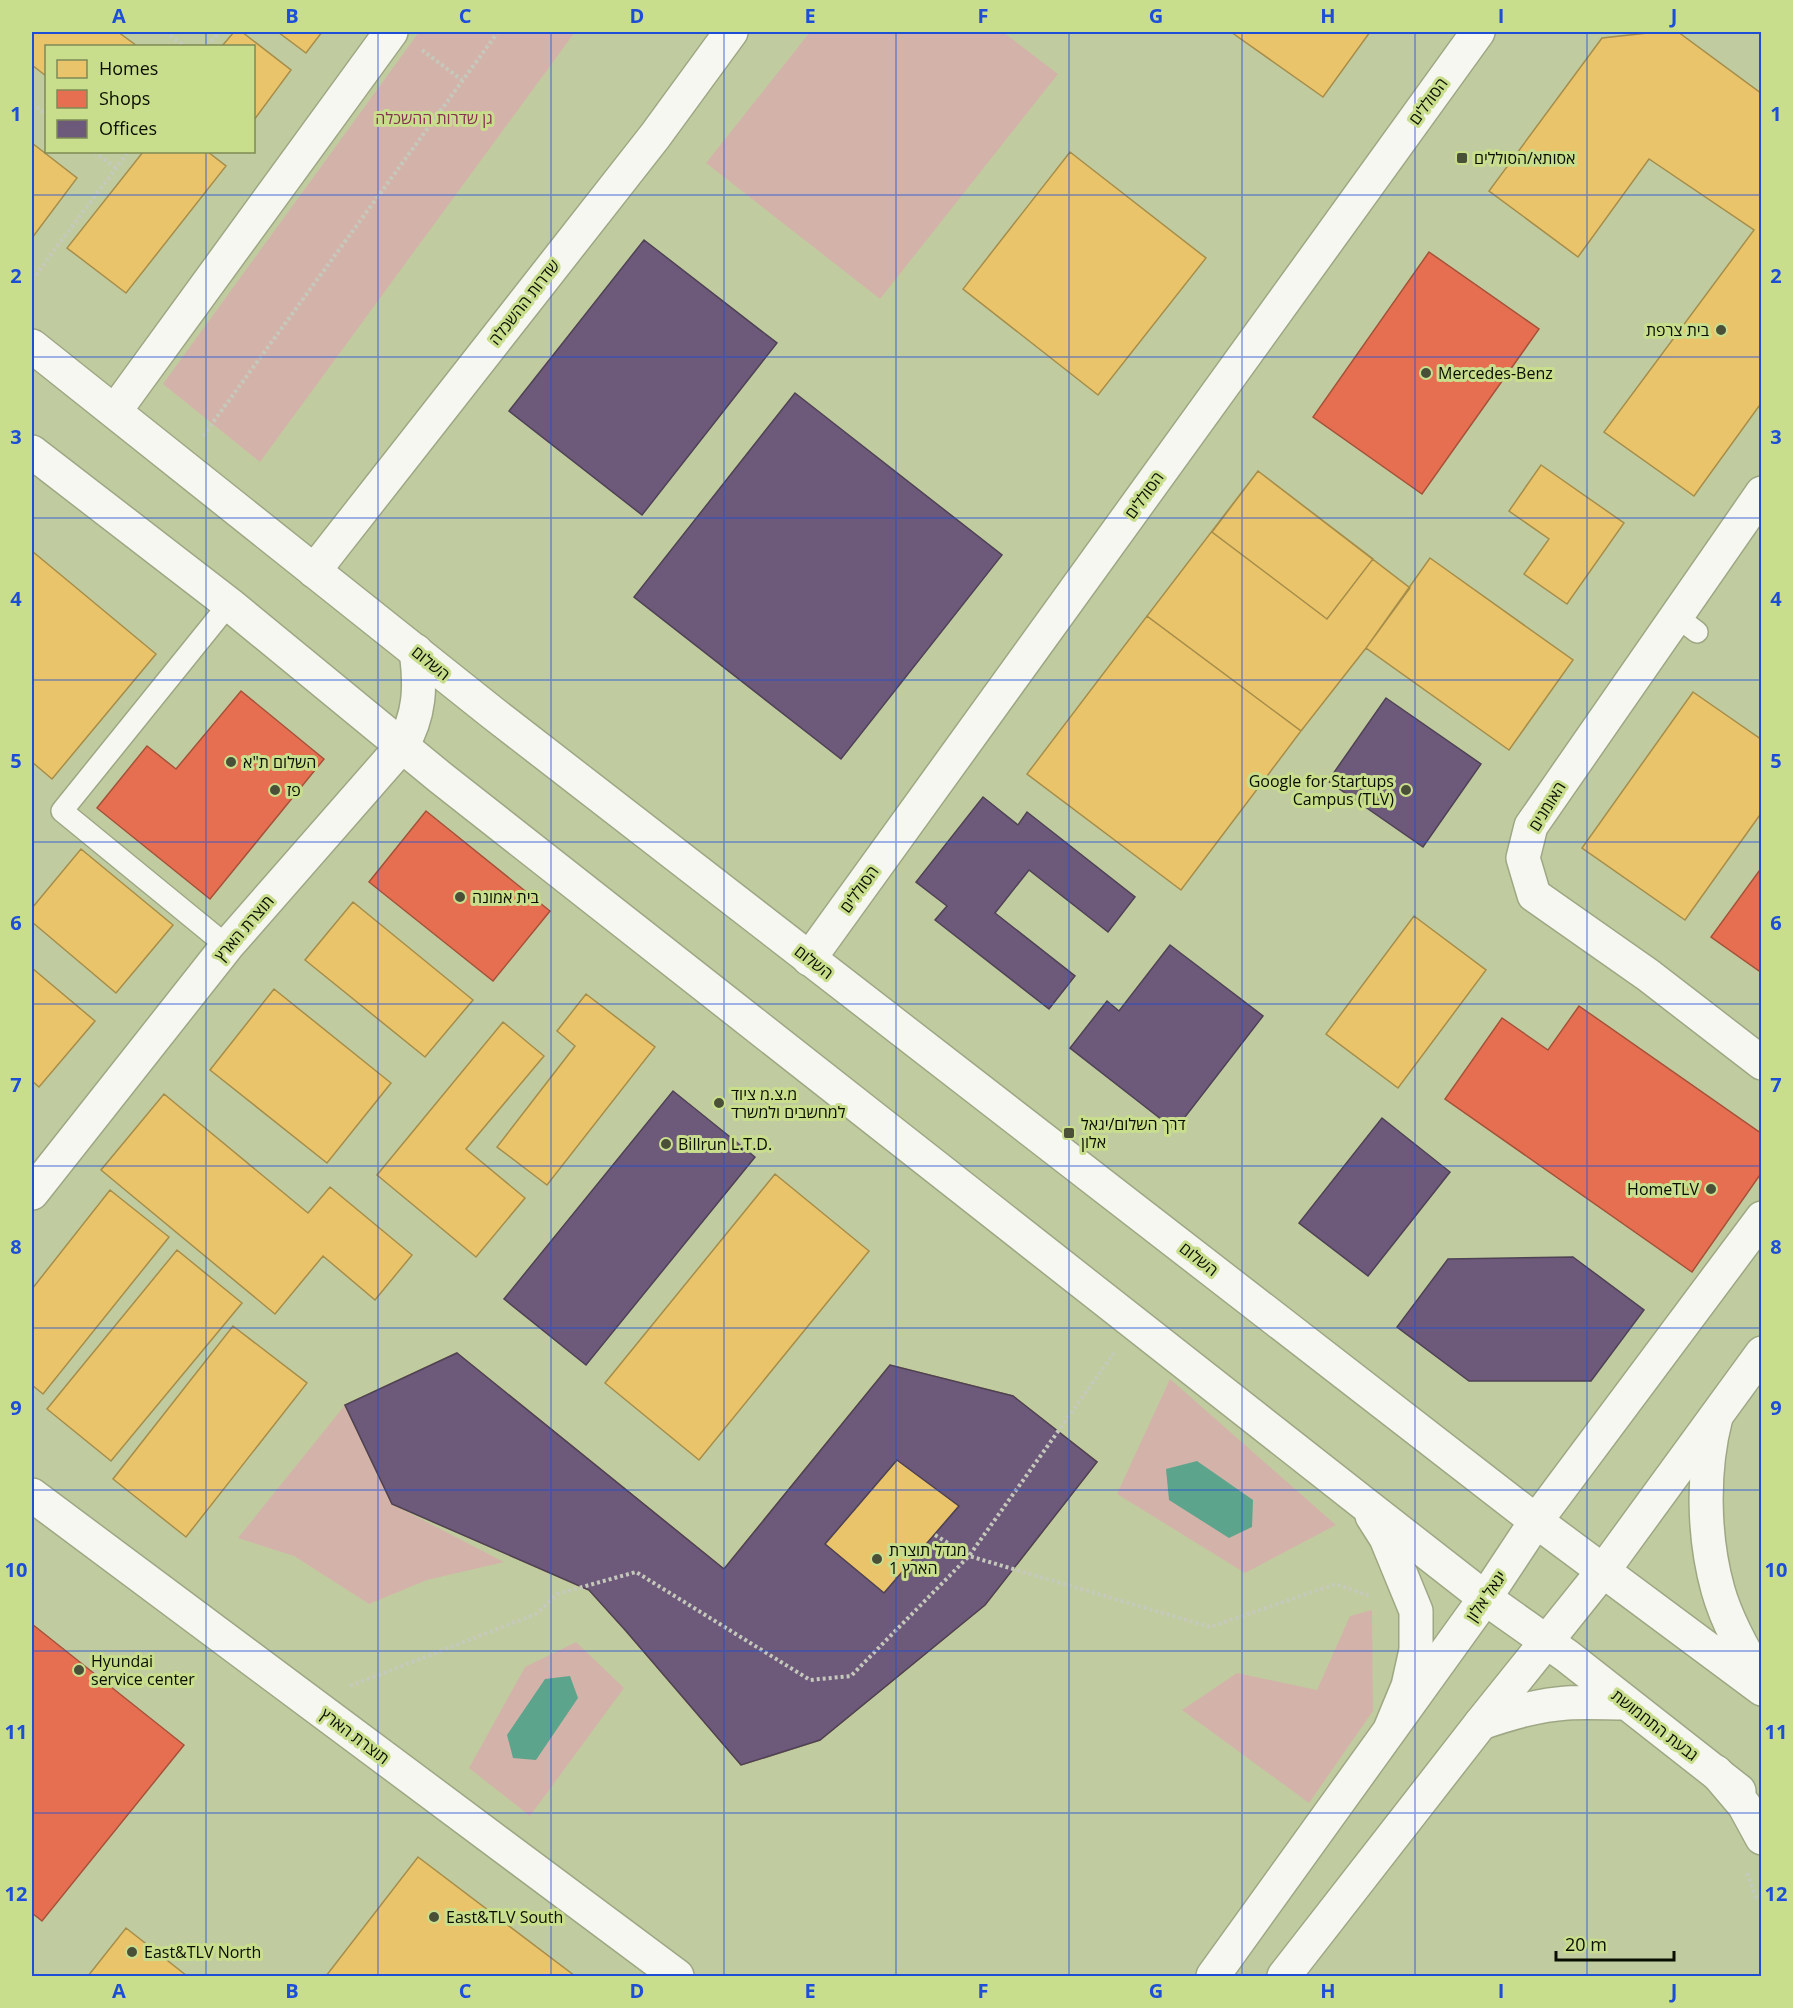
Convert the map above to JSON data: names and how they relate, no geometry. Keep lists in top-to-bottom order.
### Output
{
  "streets": {
    "main road": [
      "הסוללים",
      "שדרות ההשכלה",
      "השלום",
      "האומנים",
      "תוצרת הארץ",
      "יגאל אלון",
      "גבעת התחמושת"
    ]
  },
  "crossings": [
    ["הסוללים", "השלום"],
    ["שדרות ההשכלה", "השלום"],
    ["השלום", "תוצרת הארץ"],
    ["השלום", "יגאל אלון"]
  ],
  "parks": ["גן שדרות ההשכלה"],
  "places": {
    "transit": ["אסותא/הסוללים", "דרך השלום/יגאל אלון"],
    "other": [
      "בית צרפת",
      "Mercedes-Benz",
      "השלום ת\"א",
      "פז",
      "Google for Startups Campus (TLV)",
      "בית אמונה",
      "מ.צ.מ ציוד למחשבים ולמשרד",
      "Billrun L.T.D.",
      "HomeTLV",
      "מגדל תוצרת הארץ 1",
      "Hyundai service center",
      "East&TLV South",
      "East&TLV North"
    ]
  },
  "legend": ["Homes", "Shops", "Offices"],
  "scale_bar": "20 m",
  "grid": {
    "columns": [
      "A",
      "B",
      "C",
      "D",
      "E",
      "F",
      "G",
      "H",
      "I",
      "J"
    ],
    "rows": [
      "1",
      "2",
      "3",
      "4",
      "5",
      "6",
      "7",
      "8",
      "9",
      "10",
      "11",
      "12"
    ]
  }
}
